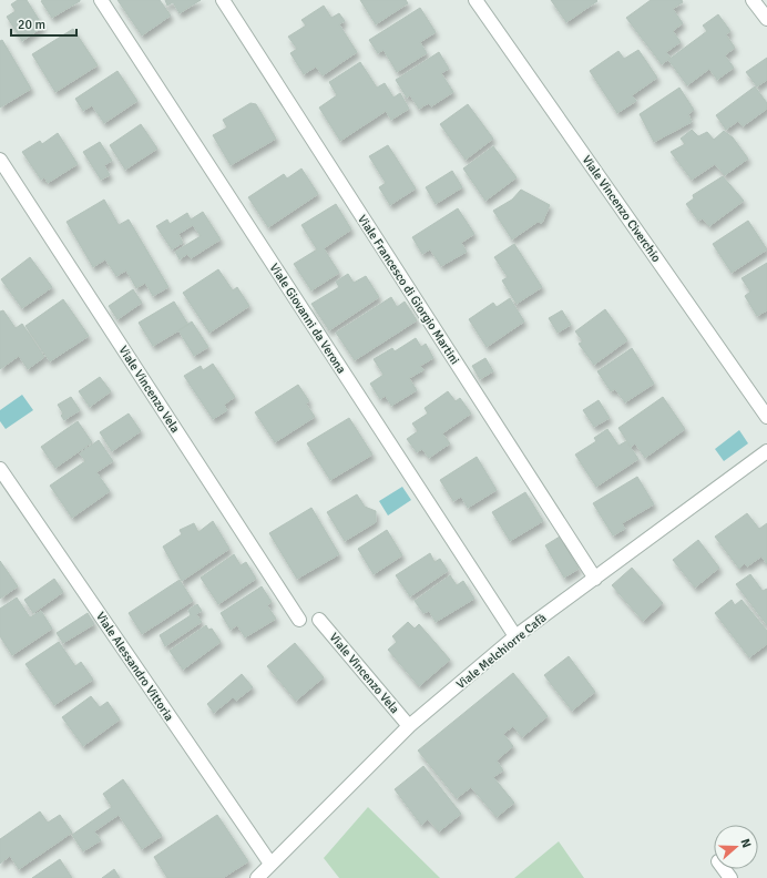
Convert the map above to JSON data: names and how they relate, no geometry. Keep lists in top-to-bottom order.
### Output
{
  "streets": {
    "street": [
      "Viale Vincenzo Civerchio",
      "Viale Francesco di Giorgio Martini",
      "Viale Giovanni da Verona",
      "Viale Vincenzo Vela",
      "Viale Melchiorre Cafà",
      "Viale Alessandro Vittoria"
    ]
  },
  "crossings": [
    ["Viale Francesco di Giorgio Martini", "Viale Melchiorre Cafà"],
    ["Viale Giovanni da Verona", "Viale Melchiorre Cafà"],
    ["Viale Vincenzo Vela", "Viale Melchiorre Cafà"],
    ["Viale Melchiorre Cafà", "Viale Alessandro Vittoria"]
  ],
  "scale_bar": "20 m",
  "north": "right"
}
